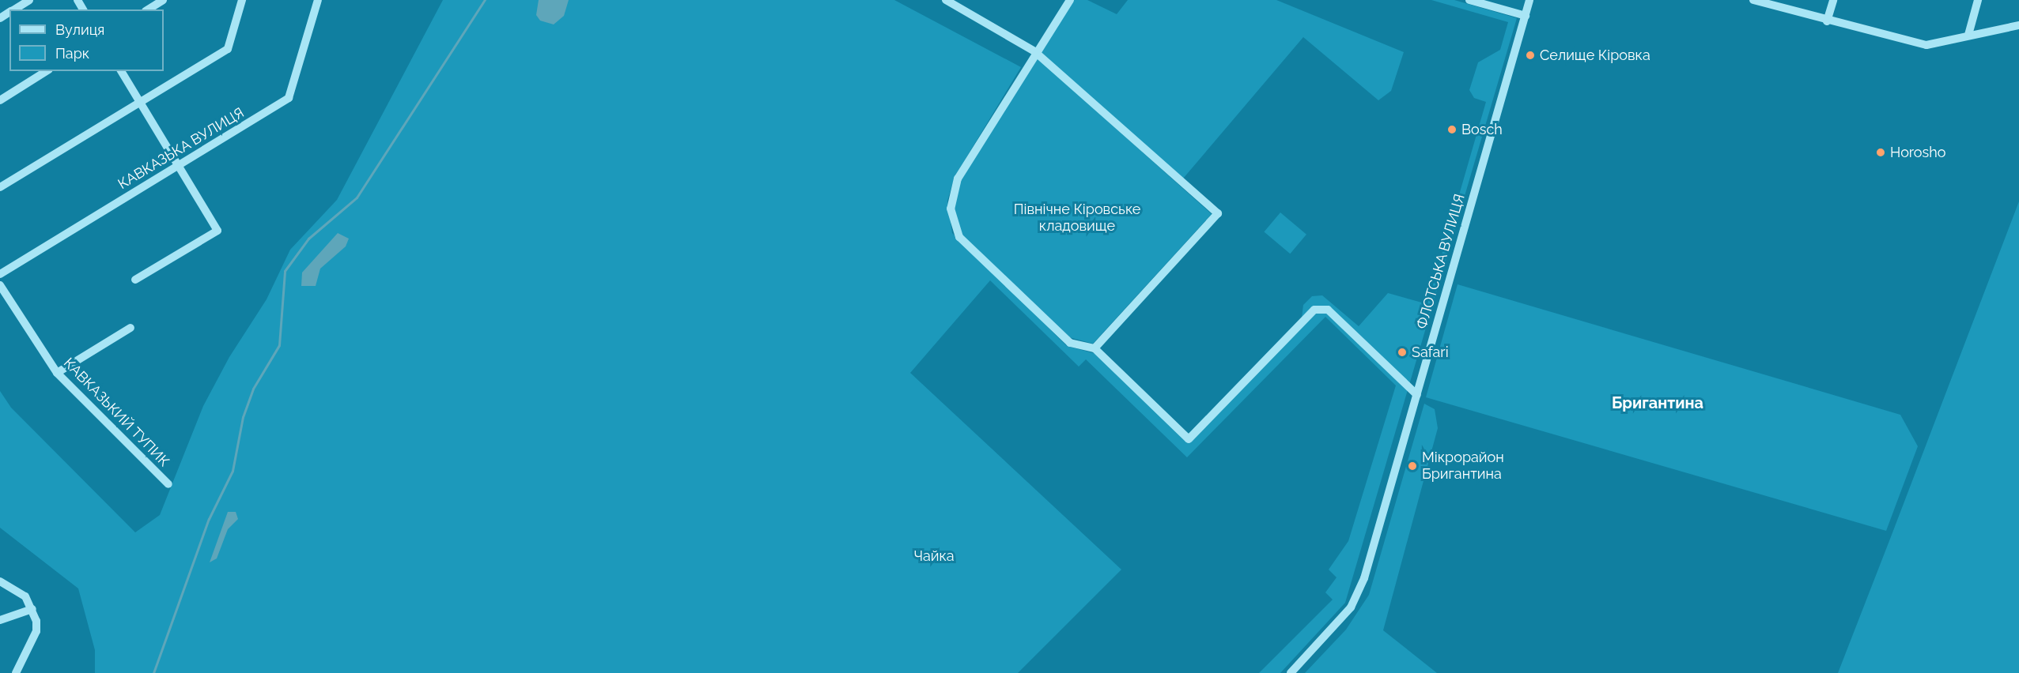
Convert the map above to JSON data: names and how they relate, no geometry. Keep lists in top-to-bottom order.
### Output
{
  "streets": {
    "street": ["КАВКАЗЬКА ВУЛИЦЯ", "ФЛОТСЬКА ВУЛИЦЯ", "КАВКАЗЬКИЙ ТУПИК"]
  },
  "districts": ["Бригантина"],
  "parks": ["Північне Кіровське кладовище", "Чайка"],
  "places": [
    "Селище Кіровка",
    "Bosch",
    "Horosho",
    "Safari",
    "Мікрорайон Бригантина"
  ],
  "legend": ["Вулиця", "Парк"]
}
